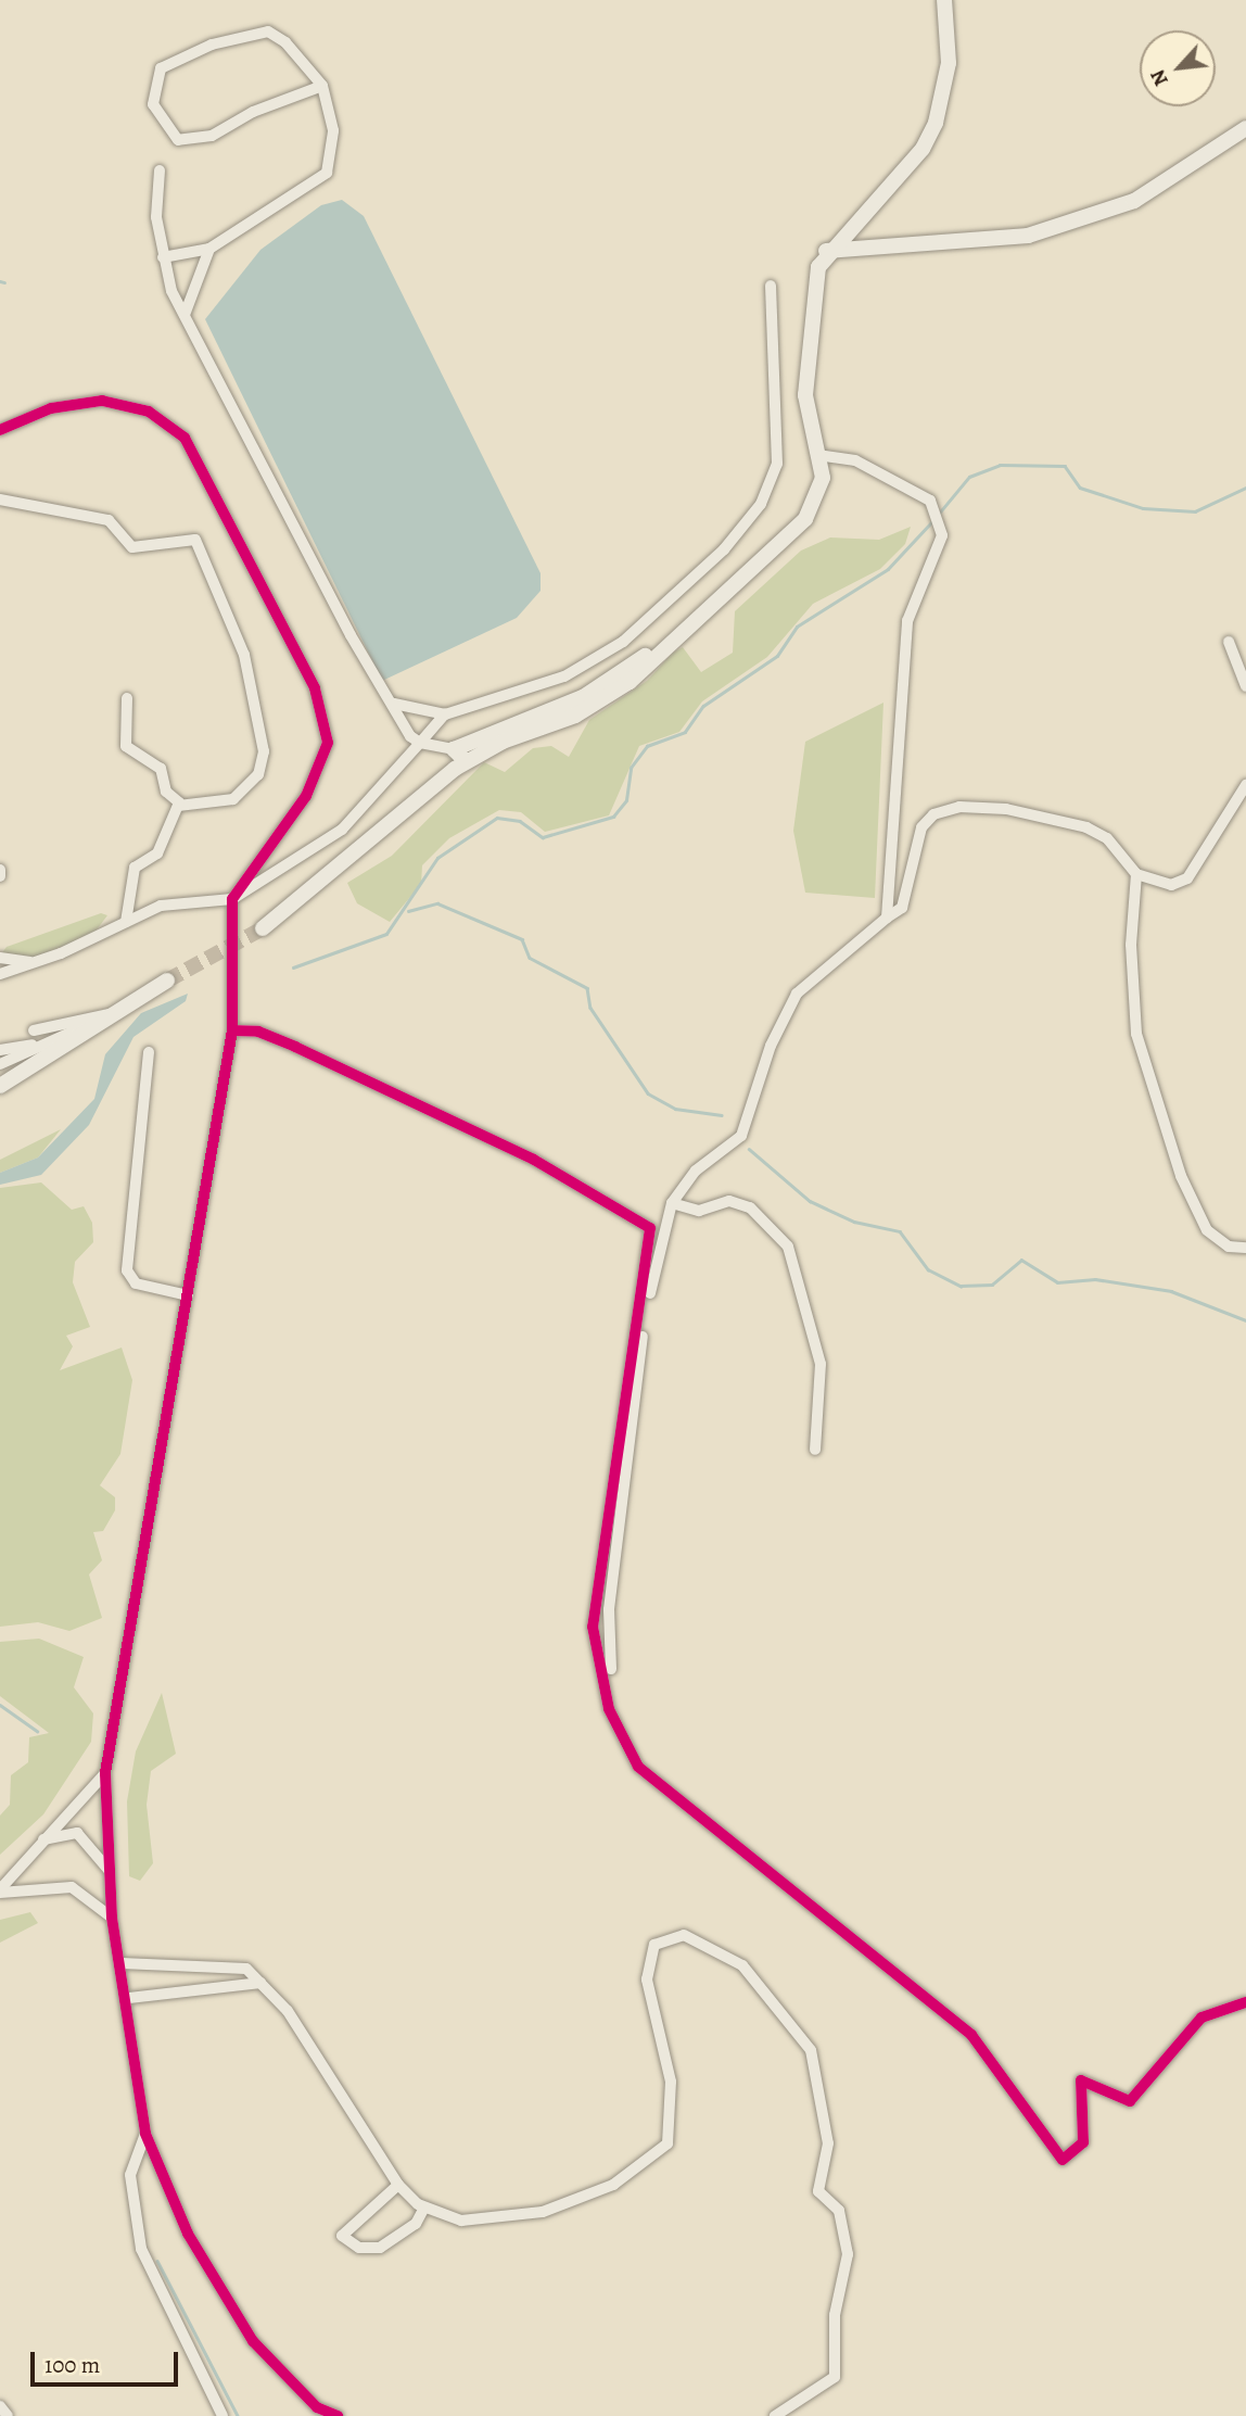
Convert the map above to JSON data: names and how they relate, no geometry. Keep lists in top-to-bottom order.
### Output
{
  "scale_bar": "100 m",
  "north": "bottom left"
}
